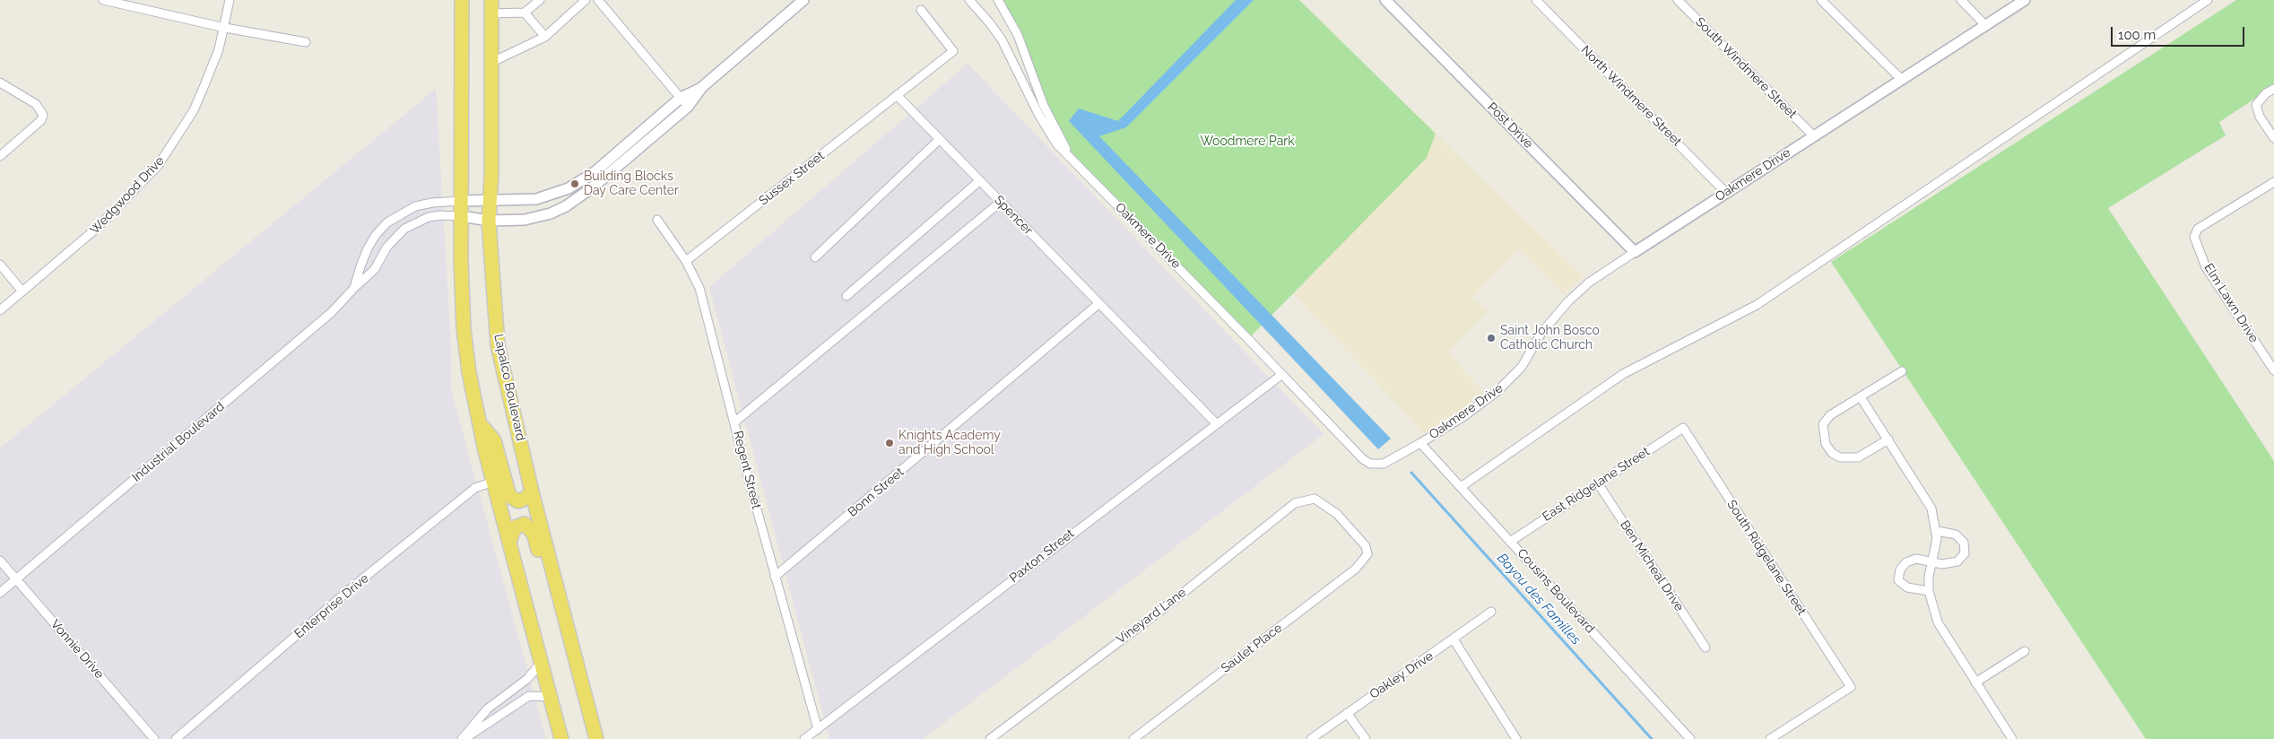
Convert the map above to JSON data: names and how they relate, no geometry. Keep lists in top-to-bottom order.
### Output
{
  "streets": {
    "main road": ["Lapalco Boulevard"],
    "street": [
      "South Windmere Street",
      "North Windmere Street",
      "Post Drive",
      "Oakmere Drive",
      "Sussex Street",
      "Wedgwood Drive",
      "Spencer",
      "Elm Lawn Drive",
      "Industrial Boulevard",
      "Regent Street",
      "East Ridgelane Street",
      "Bonn Street",
      "Paxton Street",
      "South Ridgelane Street",
      "Ben Micheal Drive",
      "Cousins Boulevard",
      "Enterprise Drive",
      "Vineyard Lane",
      "Saulet Place",
      "Vonnie Drive",
      "Oakley Drive"
    ]
  },
  "crossings": [
    ["South Windmere Street", "Oakmere Drive"],
    ["North Windmere Street", "Oakmere Drive"],
    ["Post Drive", "Oakmere Drive"],
    ["Oakmere Drive", "Paxton Street"],
    ["Oakmere Drive", "Cousins Boulevard"],
    ["Sussex Street", "Spencer"],
    ["Sussex Street", "Regent Street"],
    ["Spencer", "Bonn Street"],
    ["Spencer", "Paxton Street"],
    ["Lapalco Boulevard", "Industrial Boulevard"],
    ["Industrial Boulevard", "Vonnie Drive"],
    ["Regent Street", "Bonn Street"],
    ["Regent Street", "Paxton Street"],
    ["East Ridgelane Street", "South Ridgelane Street"],
    ["East Ridgelane Street", "Ben Micheal Drive"],
    ["East Ridgelane Street", "Cousins Boulevard"],
    ["Vineyard Lane", "Saulet Place"]
  ],
  "water": ["Bayou des Familles"],
  "parks": ["Woodmere Park"],
  "places": ["Building Blocks Day Care Center", "Saint John Bosco Catholic Church", "Knights Academy and High School"],
  "scale_bar": "100 m"
}
